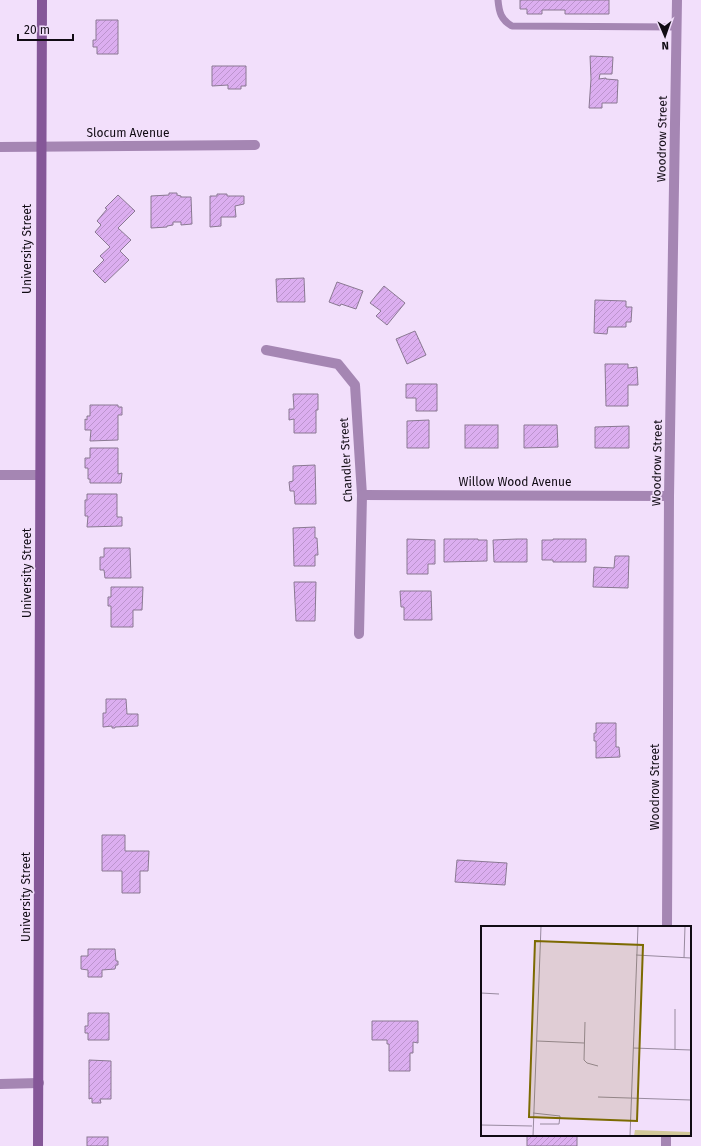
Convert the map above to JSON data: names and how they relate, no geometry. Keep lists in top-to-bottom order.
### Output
{
  "streets": {
    "street": [
      "Slocum Avenue",
      "Woodrow Street",
      "University Street",
      "Chandler Street",
      "Willow Wood Avenue"
    ]
  },
  "crossings": [
    ["Slocum Avenue", "University Street"],
    ["Woodrow Street", "Willow Wood Avenue"],
    ["Chandler Street", "Willow Wood Avenue"]
  ],
  "scale_bar": "20 m",
  "north": "bottom"
}
